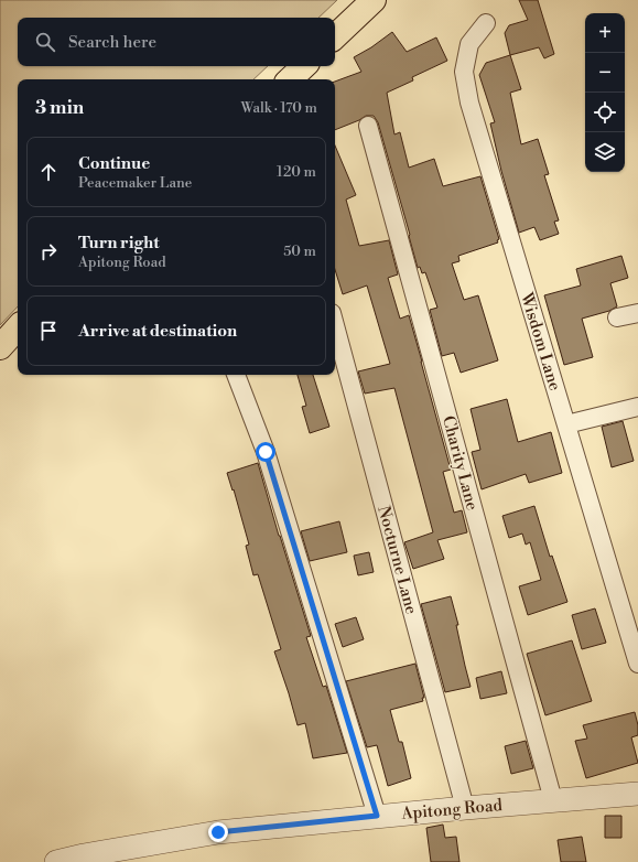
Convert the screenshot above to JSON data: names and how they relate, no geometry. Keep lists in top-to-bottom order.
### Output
{
  "streets": {
    "street": [
      "Wisdom Lane",
      "Charity Lane",
      "Nocturne Lane",
      "Apitong Road"
    ]
  },
  "crossings": [
    ["Charity Lane", "Apitong Road"],
    ["Nocturne Lane", "Apitong Road"]
  ],
  "page": {
    "map_buttons": ["+", "−"],
    "search": "Search here",
    "heading": ["3 min", "Walk · 170 m"],
    "list": [
      ["Continue", "Peacemaker Lane", "120 m"],
      ["Turn right", "Apitong Road", "50 m"],
      "Arrive at destination"
    ]
  }
}
